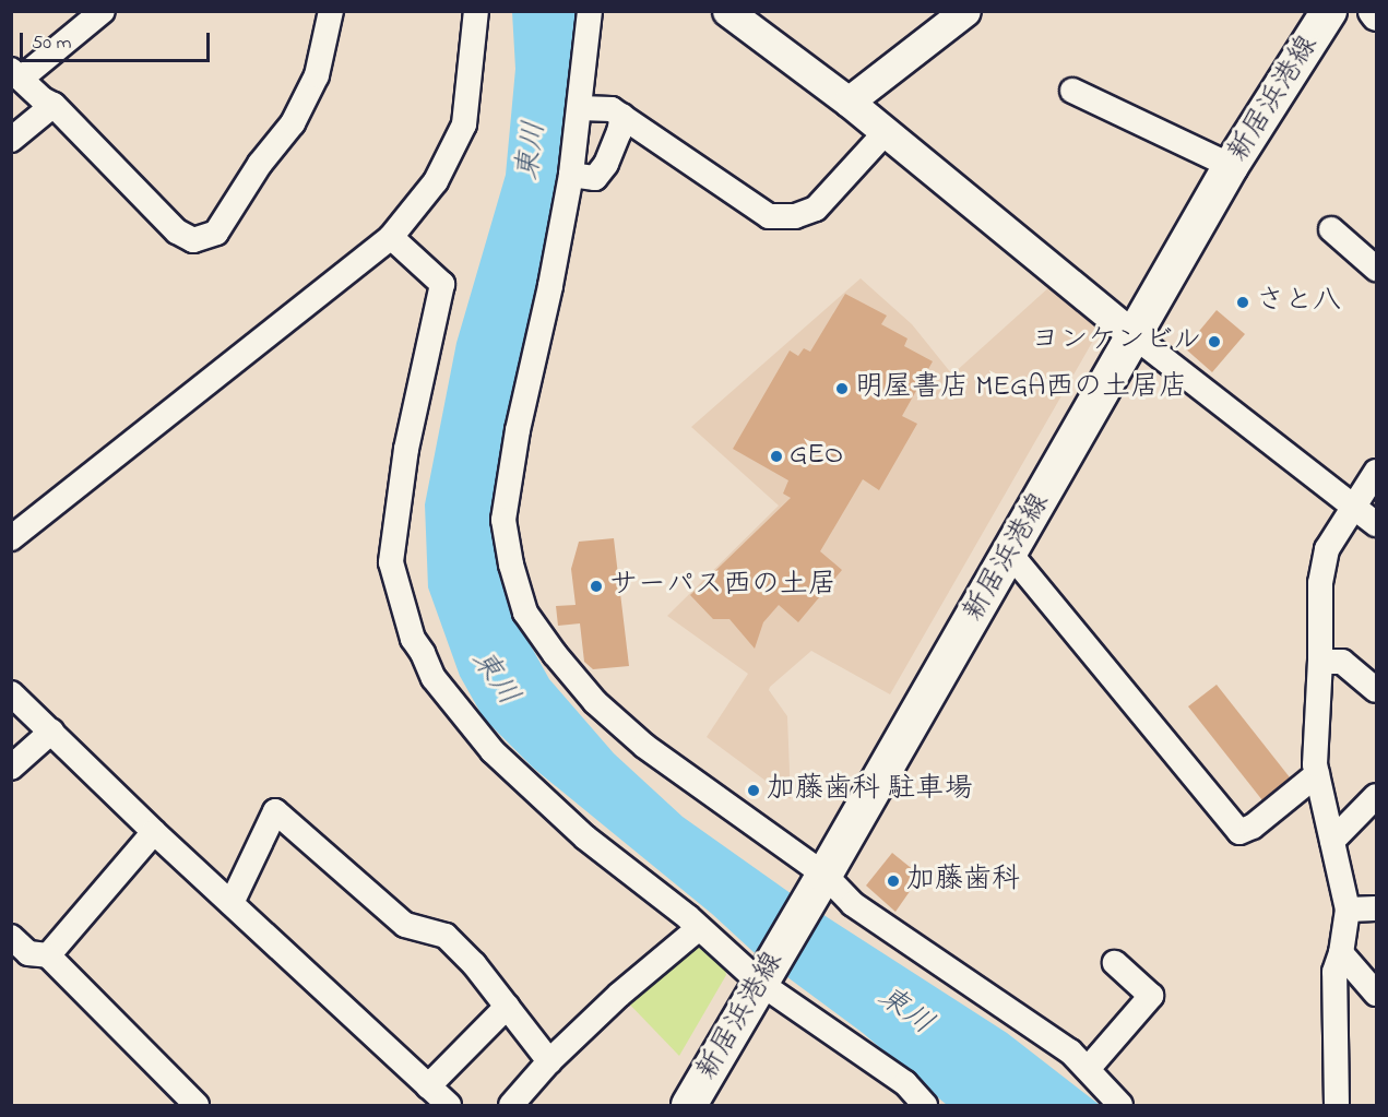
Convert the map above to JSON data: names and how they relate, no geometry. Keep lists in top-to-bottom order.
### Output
{
  "streets": {
    "main road": ["新居浜港線"]
  },
  "water": ["東川"],
  "places": [
    "さと八",
    "ヨンケンビル",
    "明屋書店 MEGA西の土居店",
    "GEO",
    "サーパス西の土居",
    "加藤歯科 駐車場",
    "加藤歯科"
  ],
  "scale_bar": "50 m"
}
